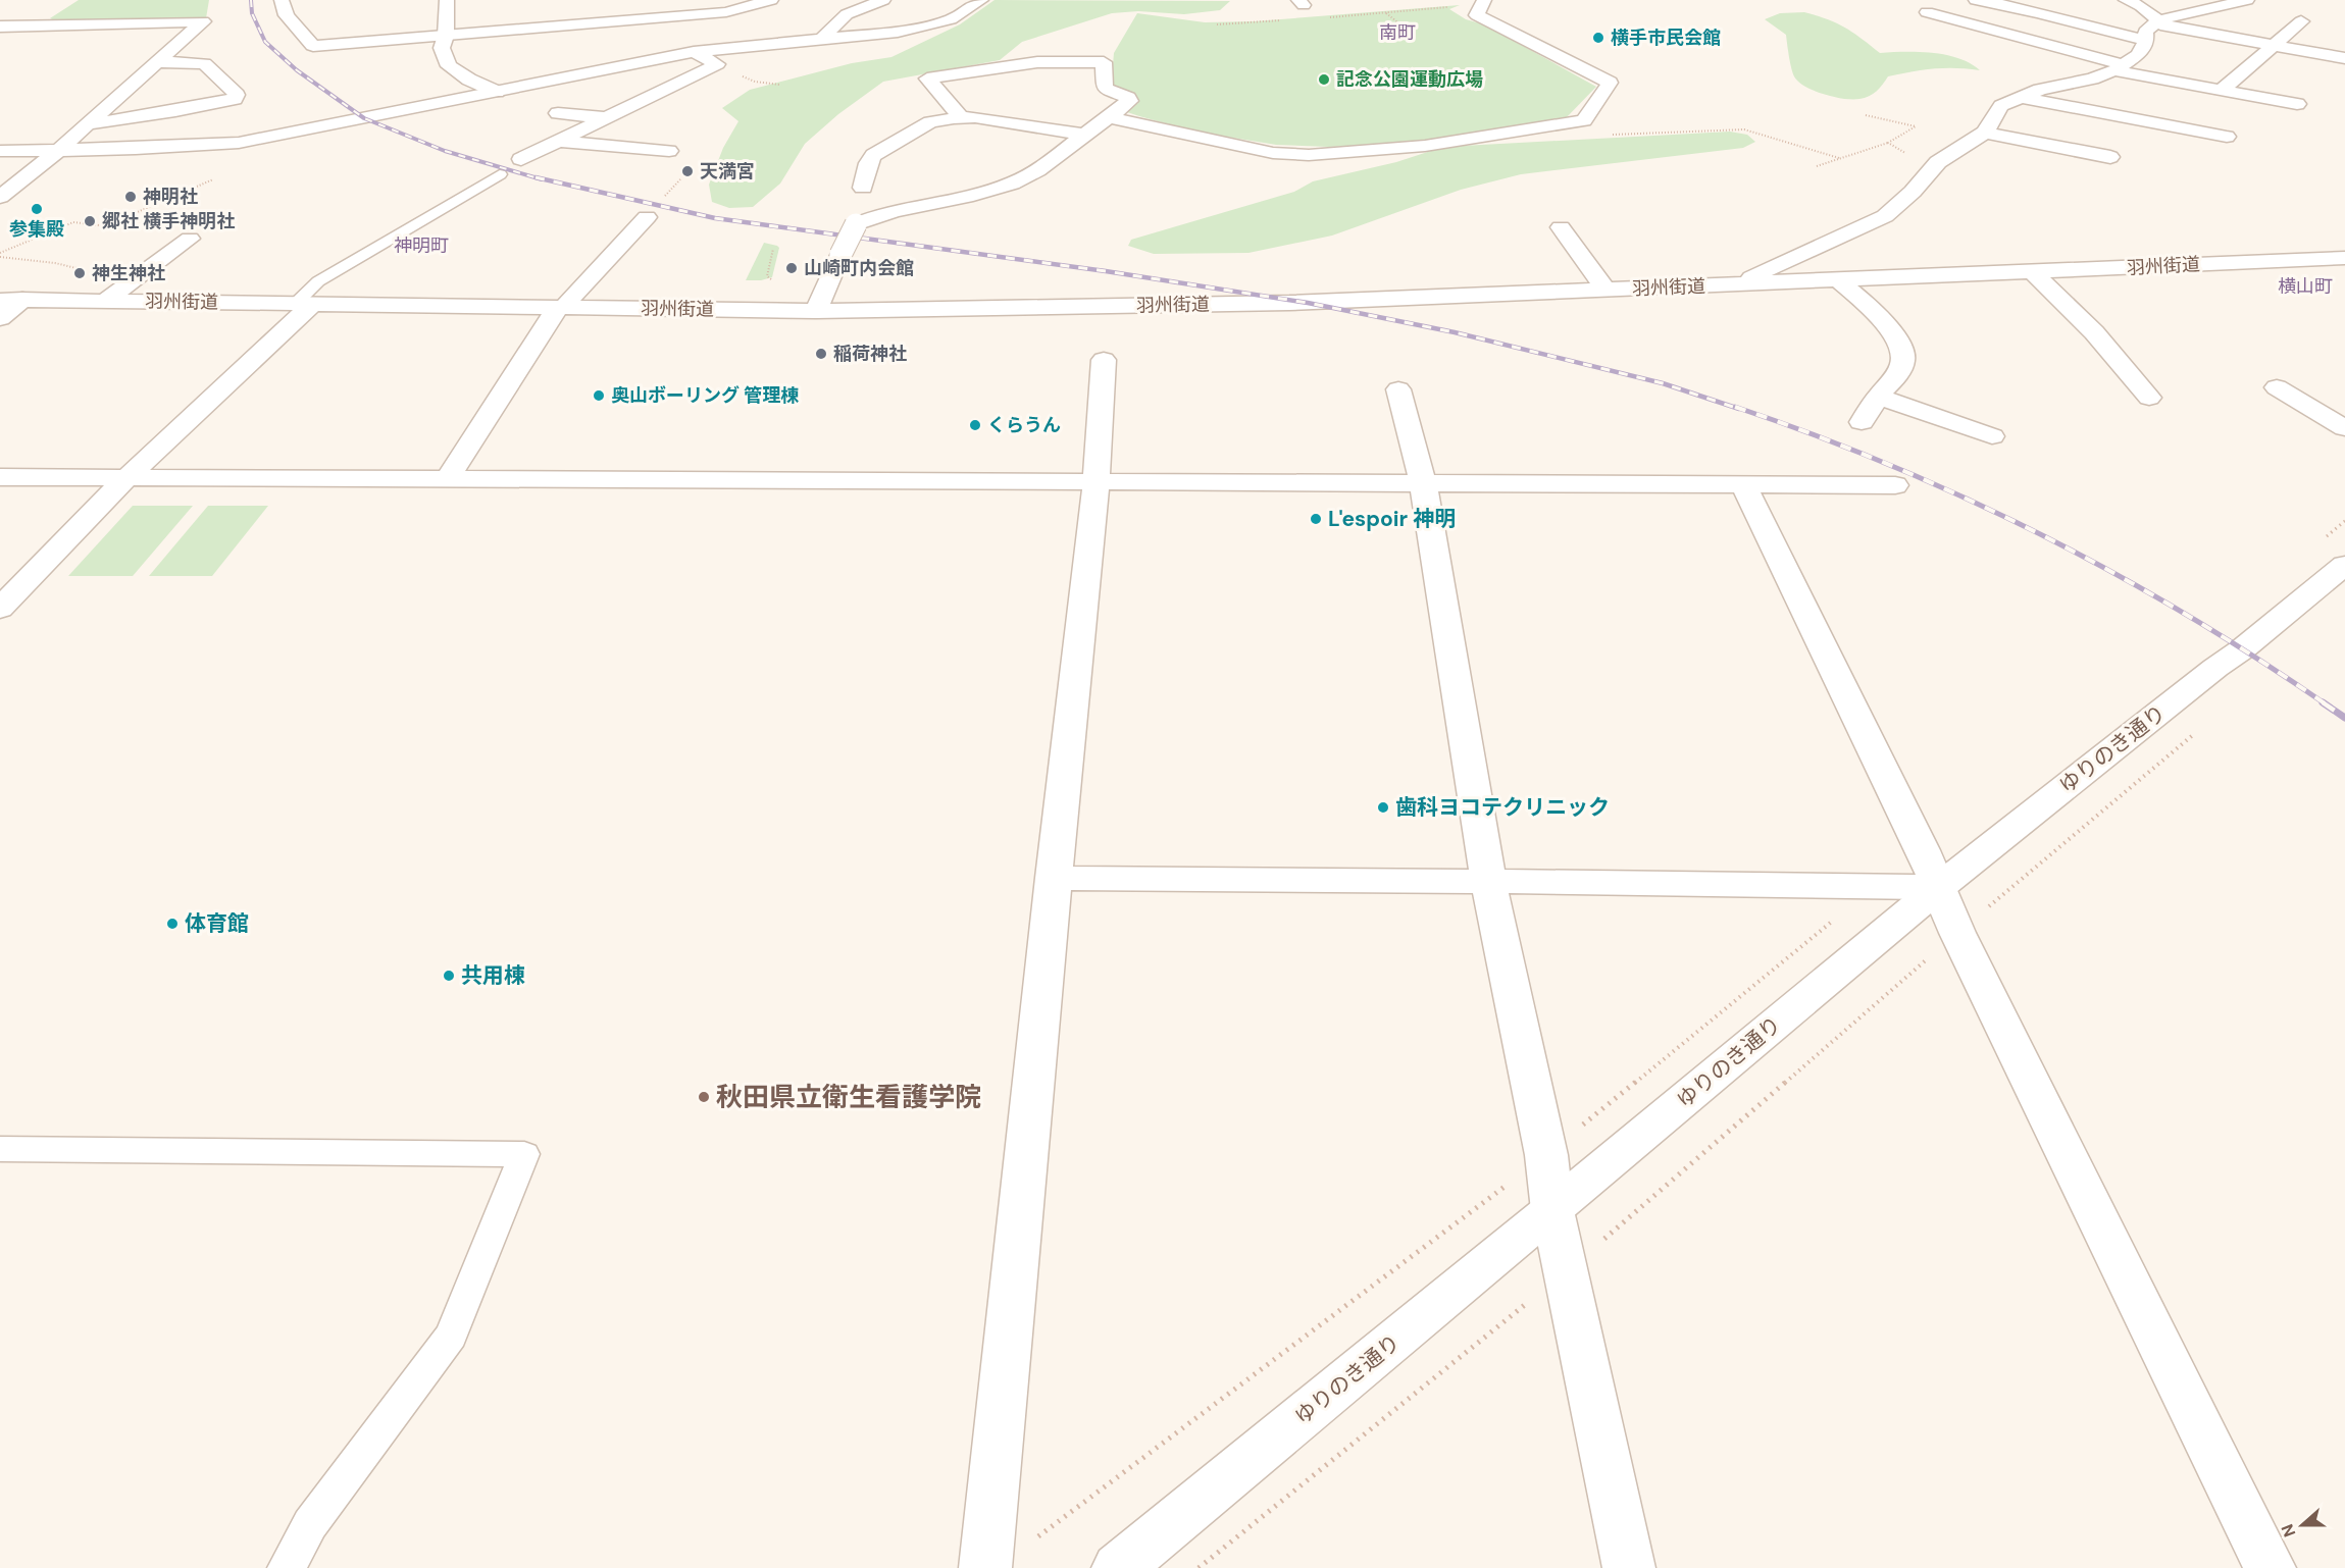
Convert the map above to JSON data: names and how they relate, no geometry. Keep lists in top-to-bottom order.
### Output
{
  "streets": {
    "street": ["羽州街道", "ゆりのき通り"]
  },
  "districts": ["南町", "神明町", "横山町"],
  "places": [
    "横手市民会館",
    "記念公園運動広場",
    "天満宮",
    "神明社",
    "参集殿",
    "郷社 横手神明社",
    "山崎町内会館",
    "神生神社",
    "稲荷神社",
    "奥山ボーリング 管理棟",
    "くらうん",
    "L'espoir 神明",
    "歯科ヨコテクリニック",
    "体育館",
    "共用棟",
    "秋田県立衛生看護学院"
  ],
  "north": "left"
}
